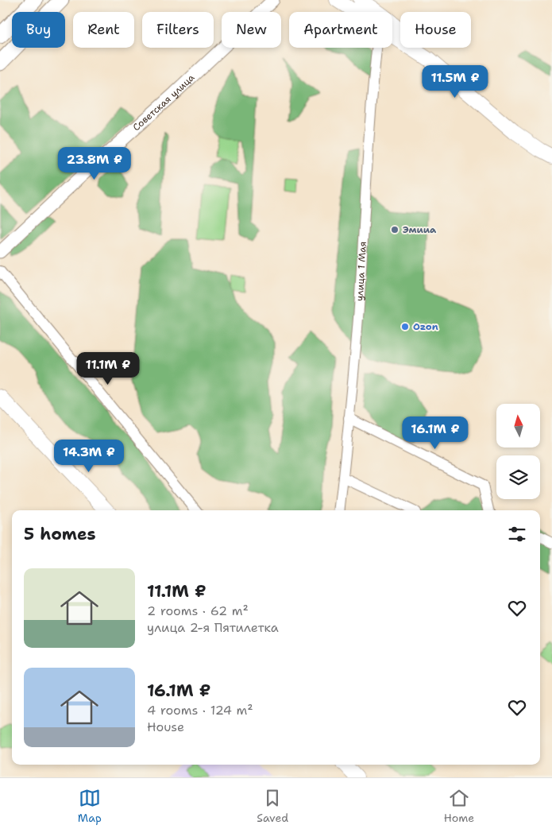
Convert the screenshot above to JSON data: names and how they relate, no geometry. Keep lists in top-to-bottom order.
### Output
{
  "streets": {
    "street": ["Советская улица", "улица 1 Мая"]
  },
  "places": ["Эмииа", "Ozon"],
  "north": "top",
  "page": {
    "chip": [
      "Buy",
      "Rent",
      "Filters",
      "New",
      "Apartment",
      "House"
    ],
    "price": [
      "11.5M ₽",
      "23.8M ₽",
      "11.1M ₽",
      "16.1M ₽",
      "14.3M ₽"
    ],
    "heading": "5 homes",
    "list": [
      {
        "name": "11.1M ₽",
        "note": "2 rooms · 62 m² · улица 2-я Пятилетка"
      },
      {
        "name": "16.1M ₽",
        "note": "4 rooms · 124 m² · House"
      }
    ],
    "tabs": ["Map", "Saved", "Home"]
  }
}
